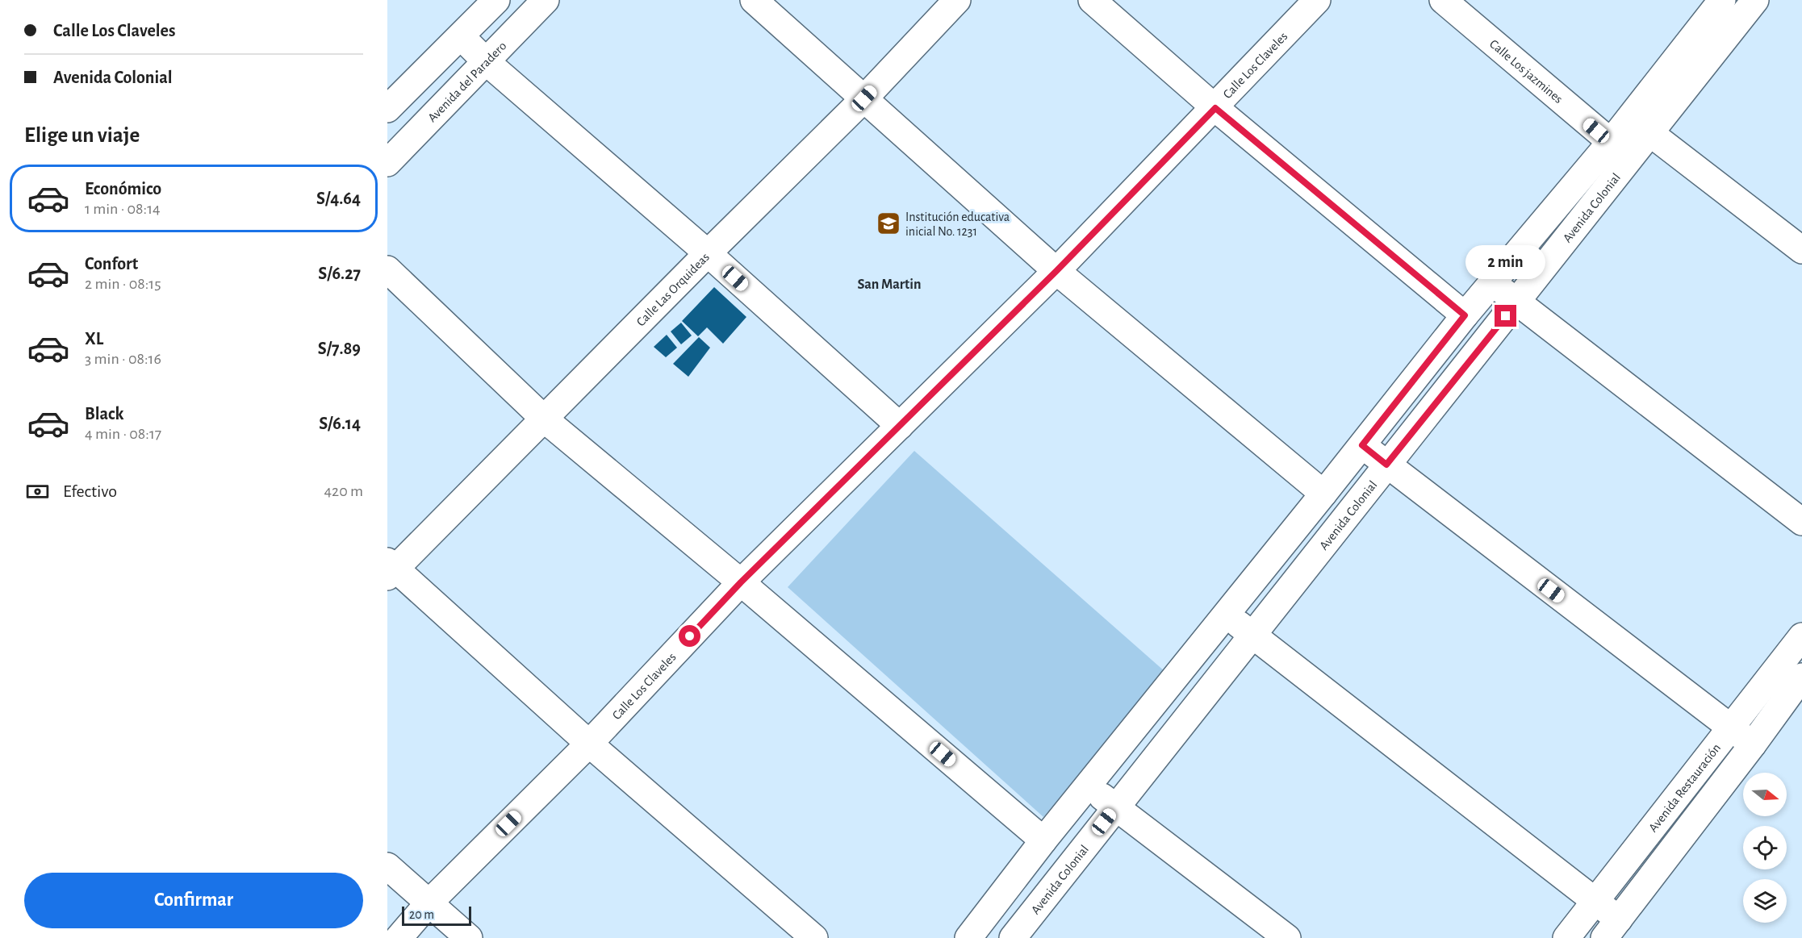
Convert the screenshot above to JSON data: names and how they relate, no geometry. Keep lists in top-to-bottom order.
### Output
{
  "streets": {
    "street": [
      "Calle Los Claveles",
      "Calle Los jazmines",
      "Avenida del Paradero",
      "Avenida Colonial",
      "Calle Las Orquideas",
      "Avenida Restauración"
    ]
  },
  "districts": ["San Martin"],
  "places": {
    "school or university": ["Institución educativa inicial No. 1231"]
  },
  "scale_bar": "20 m",
  "north": "right",
  "page": {
    "banner": ["Calle Los Claveles", "Avenida Colonial"],
    "heading": "Elige un viaje",
    "list": [
      {
        "name": "Económico",
        "note": "1 min · 08:14",
        "value": "S/4.64"
      },
      {
        "name": "Confort",
        "note": "2 min · 08:15",
        "value": "S/6.27"
      },
      {
        "name": "XL",
        "note": "3 min · 08:16",
        "value": "S/7.89"
      },
      {
        "name": "Black",
        "note": "4 min · 08:17",
        "value": "S/6.14"
      }
    ],
    "bubble": "2 min",
    "pay": ["Efectivo", "420 m"],
    "buttons": "Confirmar",
    "scale": "20 m"
  }
}
